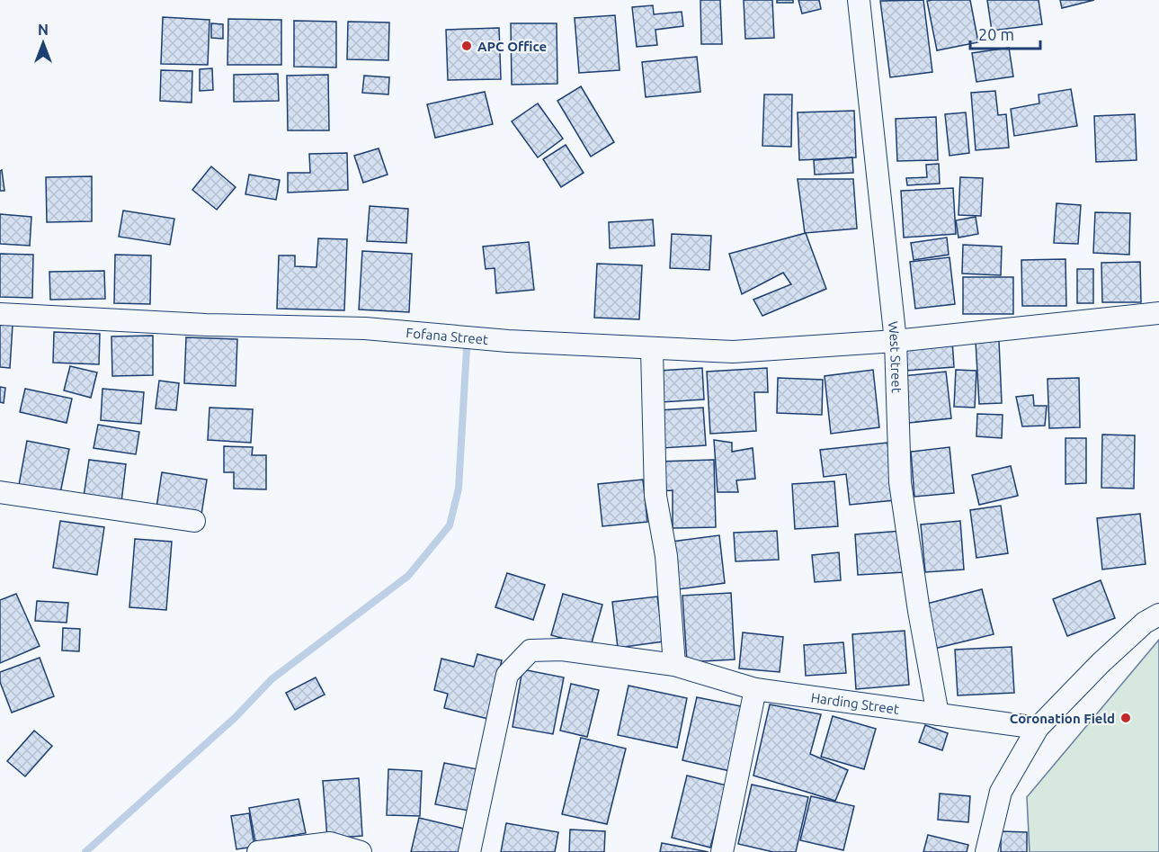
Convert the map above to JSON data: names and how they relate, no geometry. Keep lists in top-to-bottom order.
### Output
{
  "streets": {
    "street": ["Fofana Street", "West Street", "Harding Street"]
  },
  "crossings": [
    ["Fofana Street", "West Street"],
    ["West Street", "Harding Street"]
  ],
  "places": ["APC Office", "Coronation Field"],
  "scale_bar": "20 m",
  "north": "top"
}
